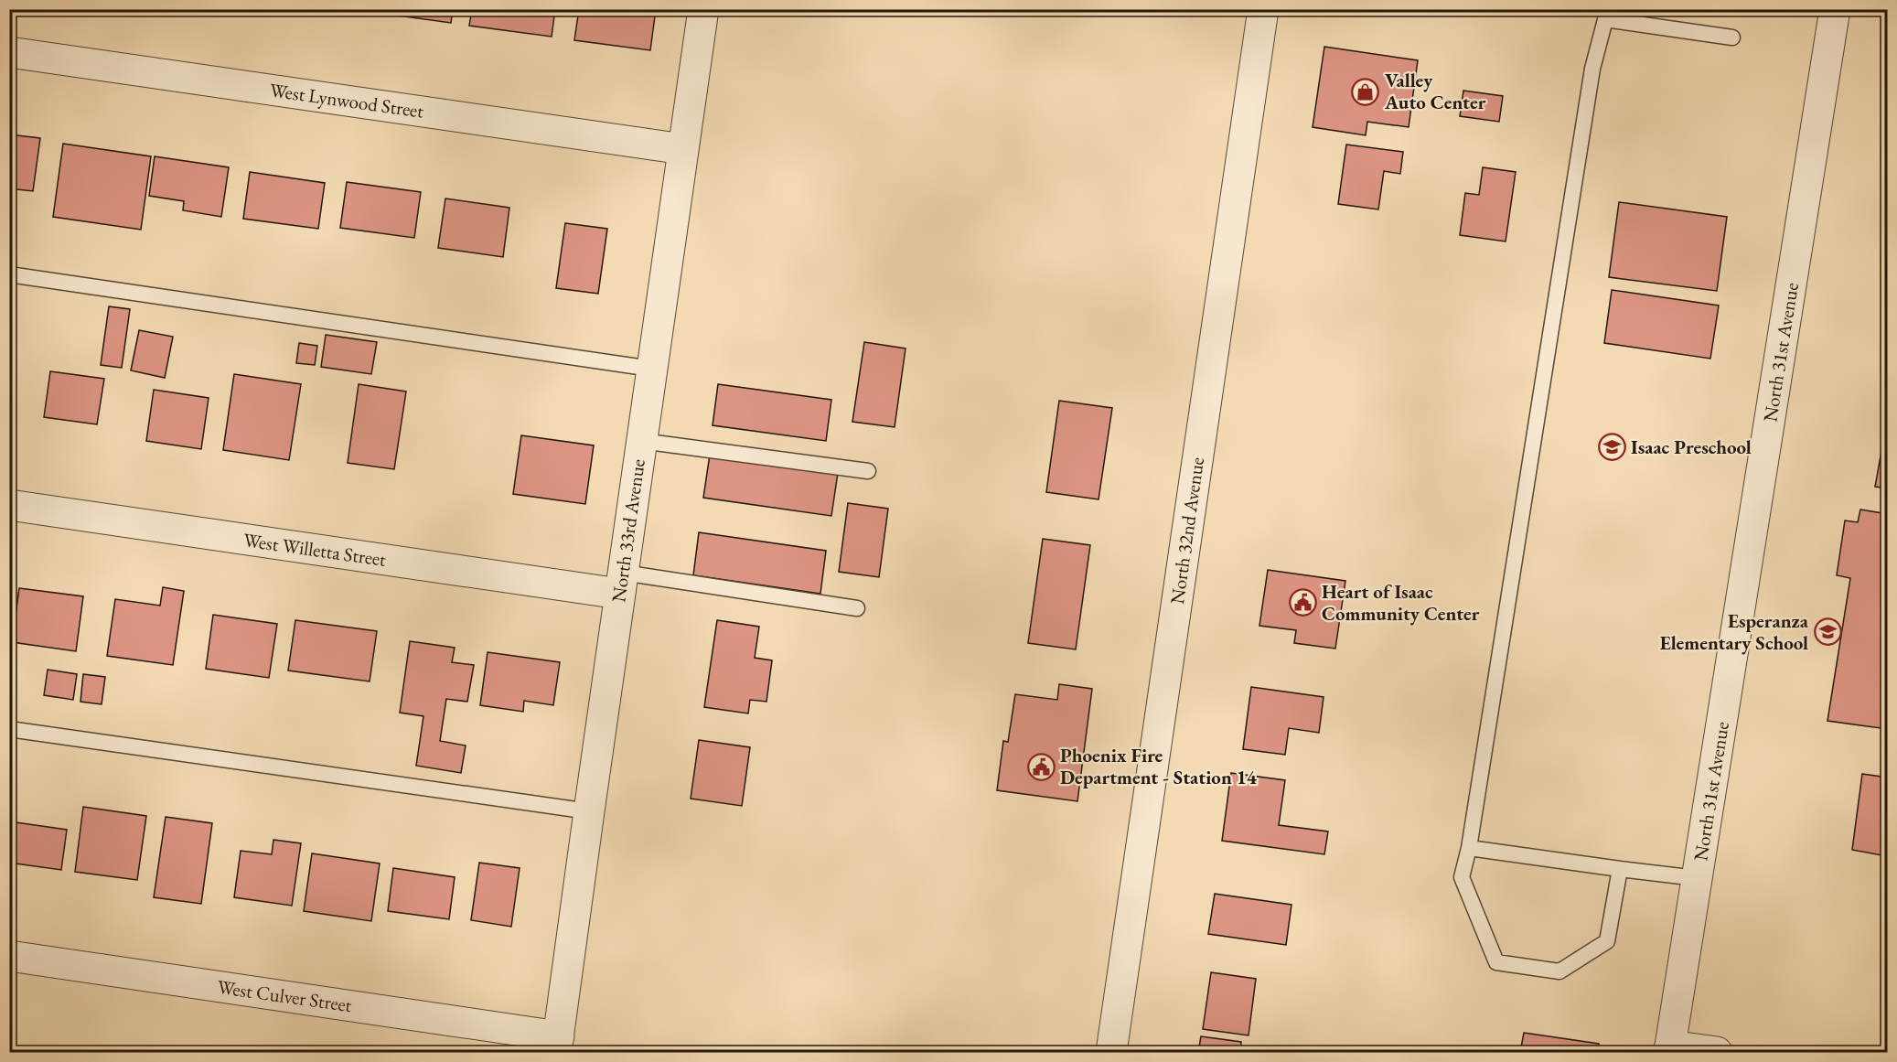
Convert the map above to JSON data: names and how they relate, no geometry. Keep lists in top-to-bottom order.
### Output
{
  "streets": {
    "street": [
      "West Lynwood Street",
      "North 31st Avenue",
      "North 33rd Avenue",
      "North 32nd Avenue",
      "West Willetta Street",
      "West Culver Street"
    ]
  },
  "crossings": [
    ["West Lynwood Street", "North 33rd Avenue"],
    ["North 33rd Avenue", "West Willetta Street"],
    ["North 33rd Avenue", "West Culver Street"]
  ],
  "places": {
    "shop": ["Valley Auto Center"],
    "school or university": ["Isaac Preschool", "Esperanza Elementary School"],
    "public building": ["Heart of Isaac Community Center", "Phoenix Fire Department - Station 14"]
  }
}
